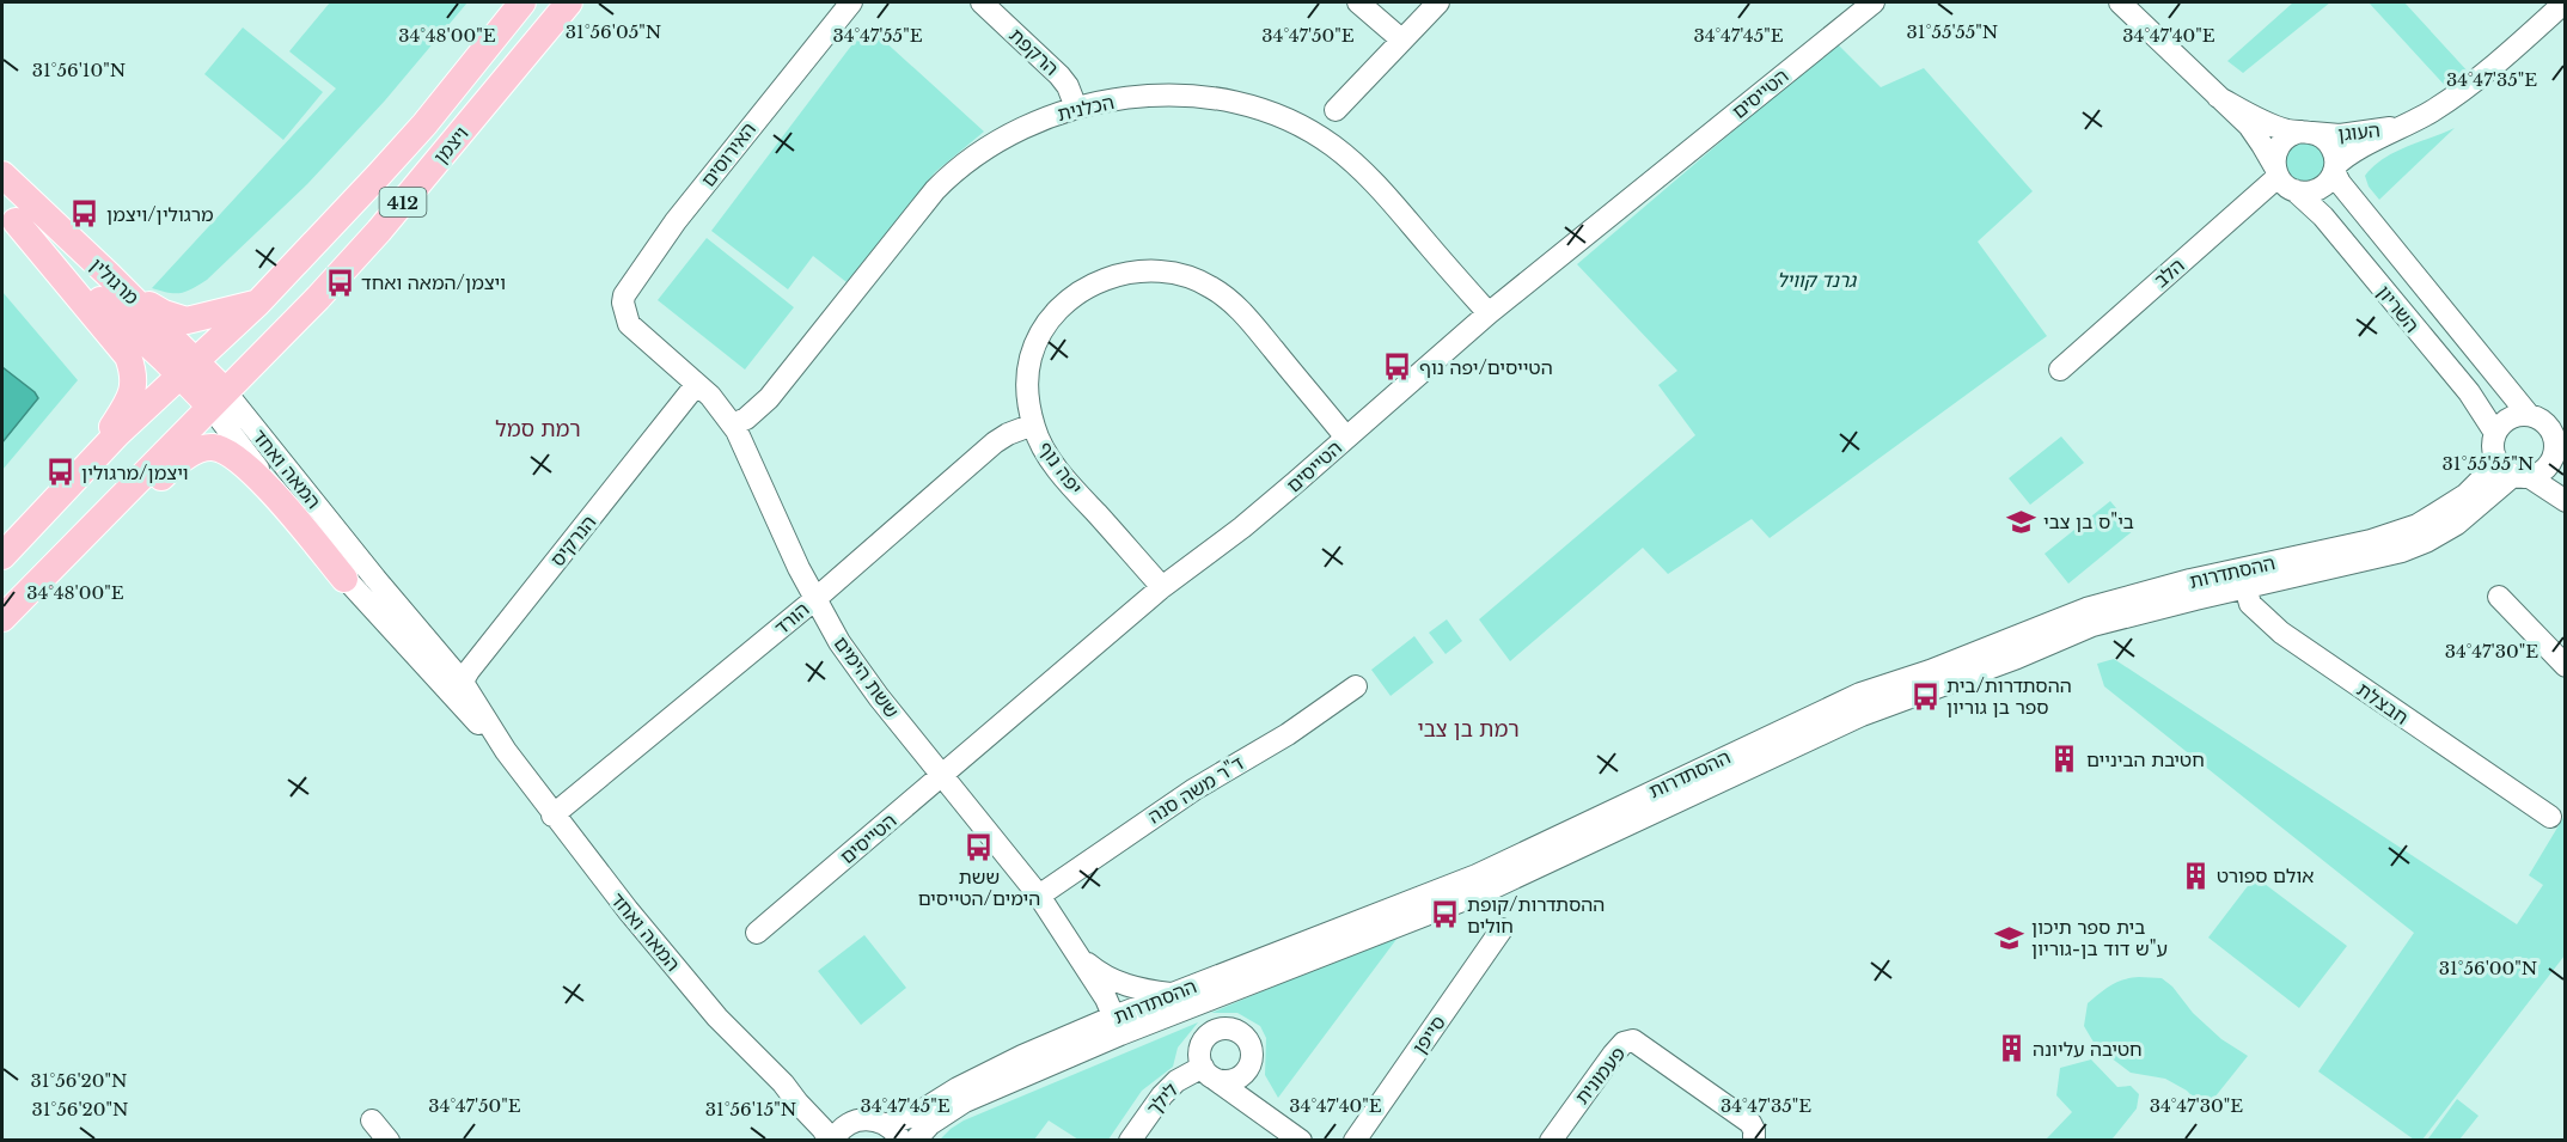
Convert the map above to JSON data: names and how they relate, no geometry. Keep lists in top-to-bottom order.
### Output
{
  "streets": {
    "main road": ["ויצמן", "412", "מרגולין"],
    "street": [
      "הרקפת",
      "הטייסים",
      "הכלנית",
      "העוגן",
      "האירוסים",
      "הלב",
      "השריון",
      "יפה נוף",
      "המאה ואחד",
      "הנרקיס",
      "ההסתדרות",
      "הורד",
      "ששת הימים",
      "חבצלת",
      "ד\"ר משה סנה",
      "סייפן",
      "פעמונית",
      "לילך"
    ]
  },
  "crossings": [
    ["הרקפת", "הכלנית"],
    ["הטייסים", "הכלנית"],
    ["הטייסים", "יפה נוף"],
    ["הטייסים", "ששת הימים"],
    ["הכלנית", "ששת הימים"],
    ["העוגן", "הלב"],
    ["העוגן", "השריון"],
    ["ויצמן", "412"],
    ["ויצמן", "מרגולין"],
    ["ויצמן", "המאה ואחד"],
    ["האירוסים", "ששת הימים"],
    ["412", "מרגולין"],
    ["412", "המאה ואחד"],
    ["הלב", "השריון"],
    ["מרגולין", "המאה ואחד"],
    ["השריון", "ההסתדרות"],
    ["יפה נוף", "הורד"],
    ["המאה ואחד", "הנרקיס"],
    ["המאה ואחד", "הורד"],
    ["הנרקיס", "ששת הימים"],
    ["ההסתדרות", "ששת הימים"],
    ["ההסתדרות", "חבצלת"],
    ["הורד", "ששת הימים"],
    ["ששת הימים", "ד\"ר משה סנה"]
  ],
  "districts": ["רמת סמל", "רמת בן צבי"],
  "parks": ["גרנד קוויל"],
  "places": {
    "bus stop": [
      "מרגולין/ויצמן",
      "ויצמן/המאה ואחד",
      "הטייסים/יפה נוף",
      "ויצמן/מרגולין",
      "ההסתדרות/בית ספר בן גוריון",
      "ששת הימים/הטייסים",
      "ההסתדרות/קופת חולים"
    ],
    "school or university": ["בי\"ס בן צבי", "בית ספר תיכון ע\"ש דוד בן-גוריון"],
    "building": ["חטיבת הביניים", "אולם ספורט", "חטיבה עליונה"]
  },
  "coordinates": [
    "31°56'05\"N",
    "31°55'55\"N",
    "34°48'00\"E",
    "34°47'55\"E",
    "34°47'50\"E",
    "34°47'45\"E",
    "34°47'40\"E",
    "31°56'10\"N",
    "34°47'35\"E",
    "34°47'30\"E",
    "31°56'00\"N",
    "31°56'20\"N",
    "31°56'15\"N"
  ]
}
